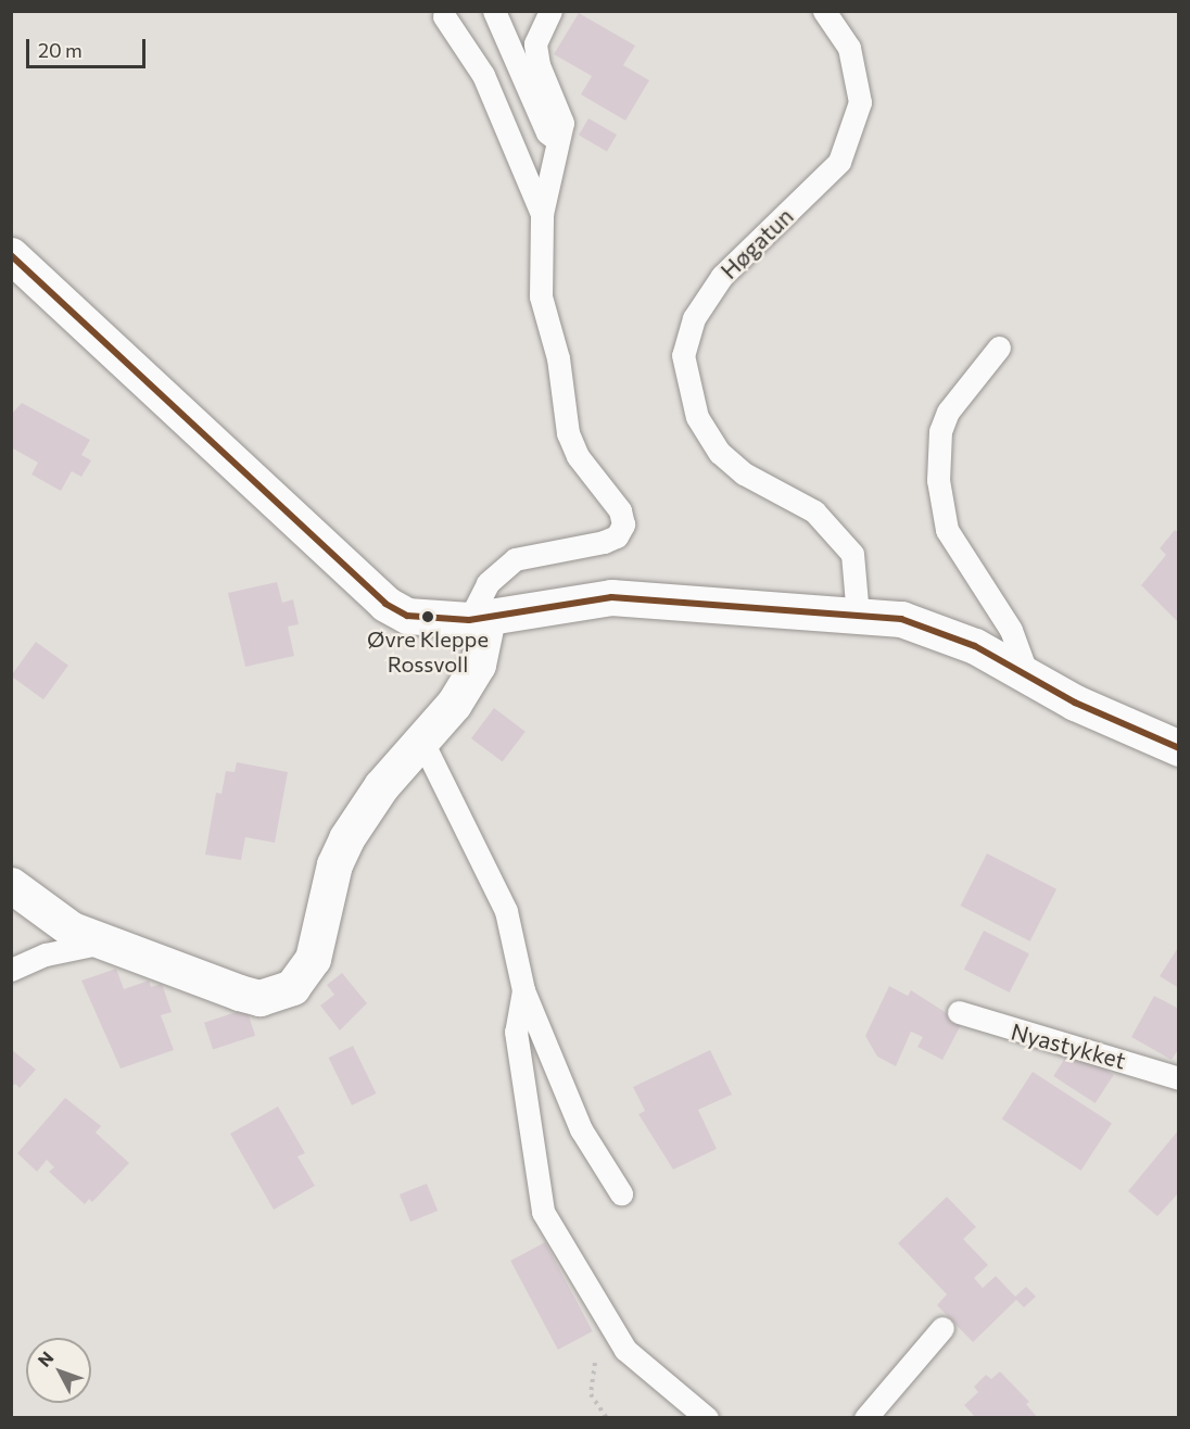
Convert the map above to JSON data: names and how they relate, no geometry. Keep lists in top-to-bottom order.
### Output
{
  "streets": {
    "lane": ["Høgatun", "Nyastykket"]
  },
  "places": ["Øvre Kleppe Rossvoll"],
  "scale_bar": "20 m",
  "north": "top left"
}
